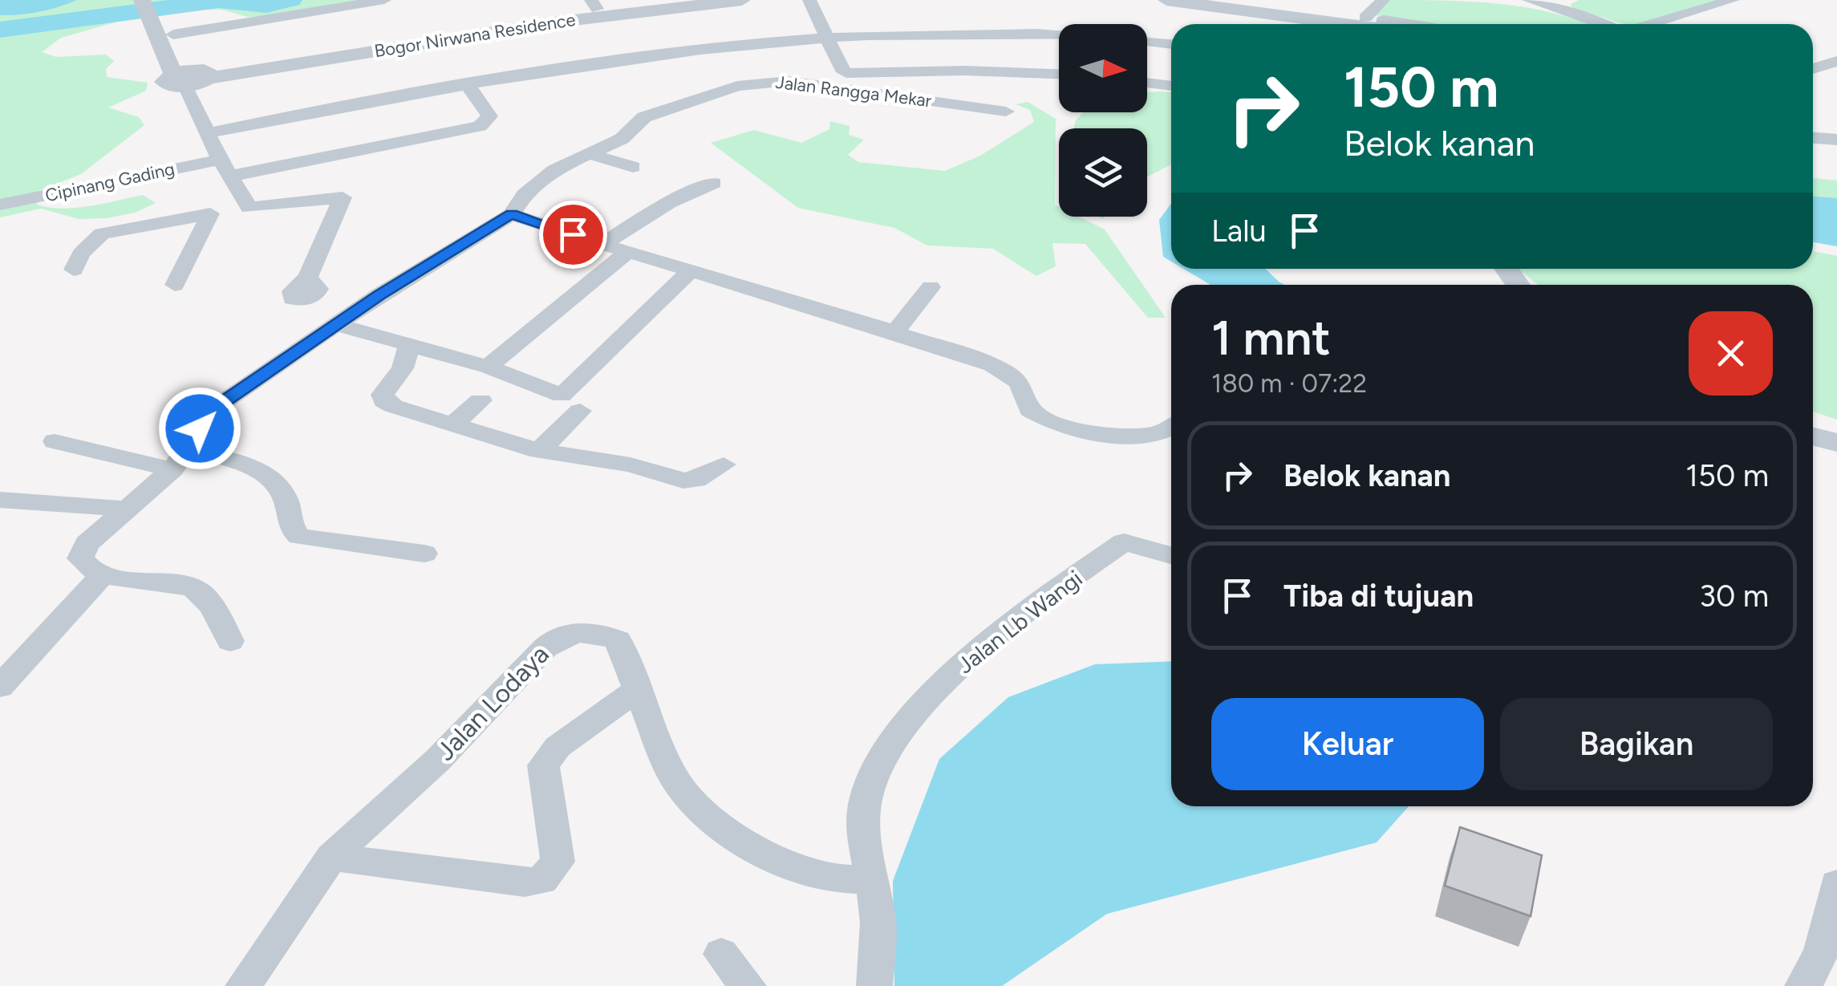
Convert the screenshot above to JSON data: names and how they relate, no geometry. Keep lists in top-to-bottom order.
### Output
{
  "streets": {
    "street": [
      "Bogor Nirwana Residence",
      "Jalan Rangga Mekar",
      "Cipinang Gading",
      "Jalan Lb Wangi",
      "Jalan Lodaya"
    ]
  },
  "crossings": [
    ["Jalan Lb Wangi", "Jalan Lodaya"]
  ],
  "north": "right",
  "page": {
    "turn": ["150 m", "Belok kanan"],
    "then": "Lalu",
    "heading": ["1 mnt", "180 m · 07:22"],
    "list": [
      {
        "name": "Belok kanan",
        "value": "150 m"
      },
      {
        "name": "Tiba di tujuan",
        "value": "30 m"
      }
    ],
    "buttons": ["Keluar", "Bagikan"]
  }
}
